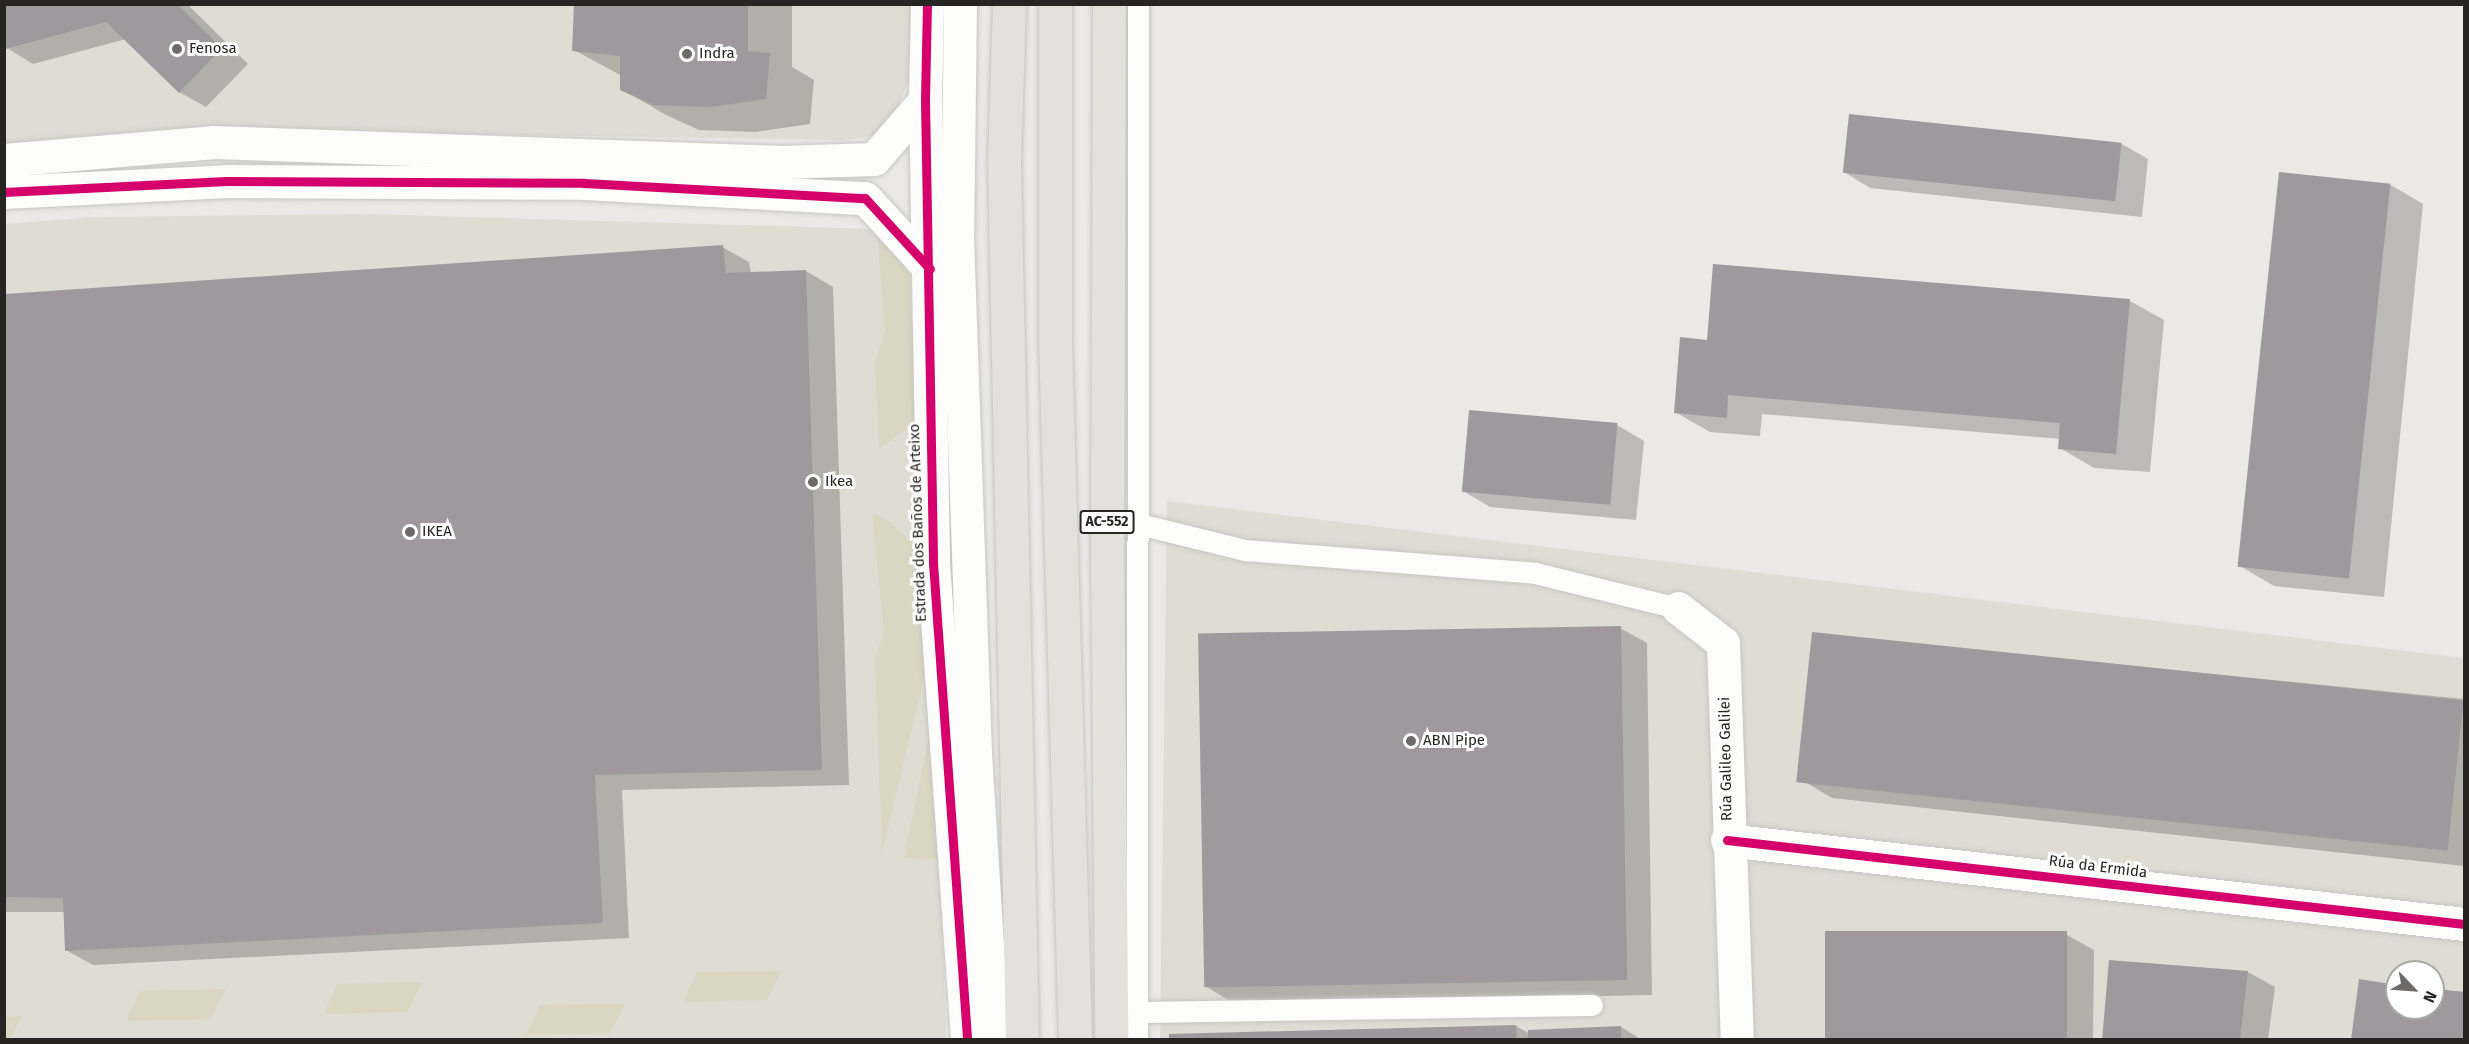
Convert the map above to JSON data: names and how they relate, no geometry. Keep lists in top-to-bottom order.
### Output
{
  "streets": {
    "main road": ["AC-552"],
    "street": ["Estrada dos Baños de Arteixo", "Rúa Galileo Galilei", "Rúa da Ermida"]
  },
  "crossings": [
    ["Rúa Galileo Galilei", "Rúa da Ermida"]
  ],
  "places": [
    "Fenosa",
    "Indra",
    "Ikea",
    "IKEA",
    "ABN Pipe"
  ],
  "north": "bottom right"
}
